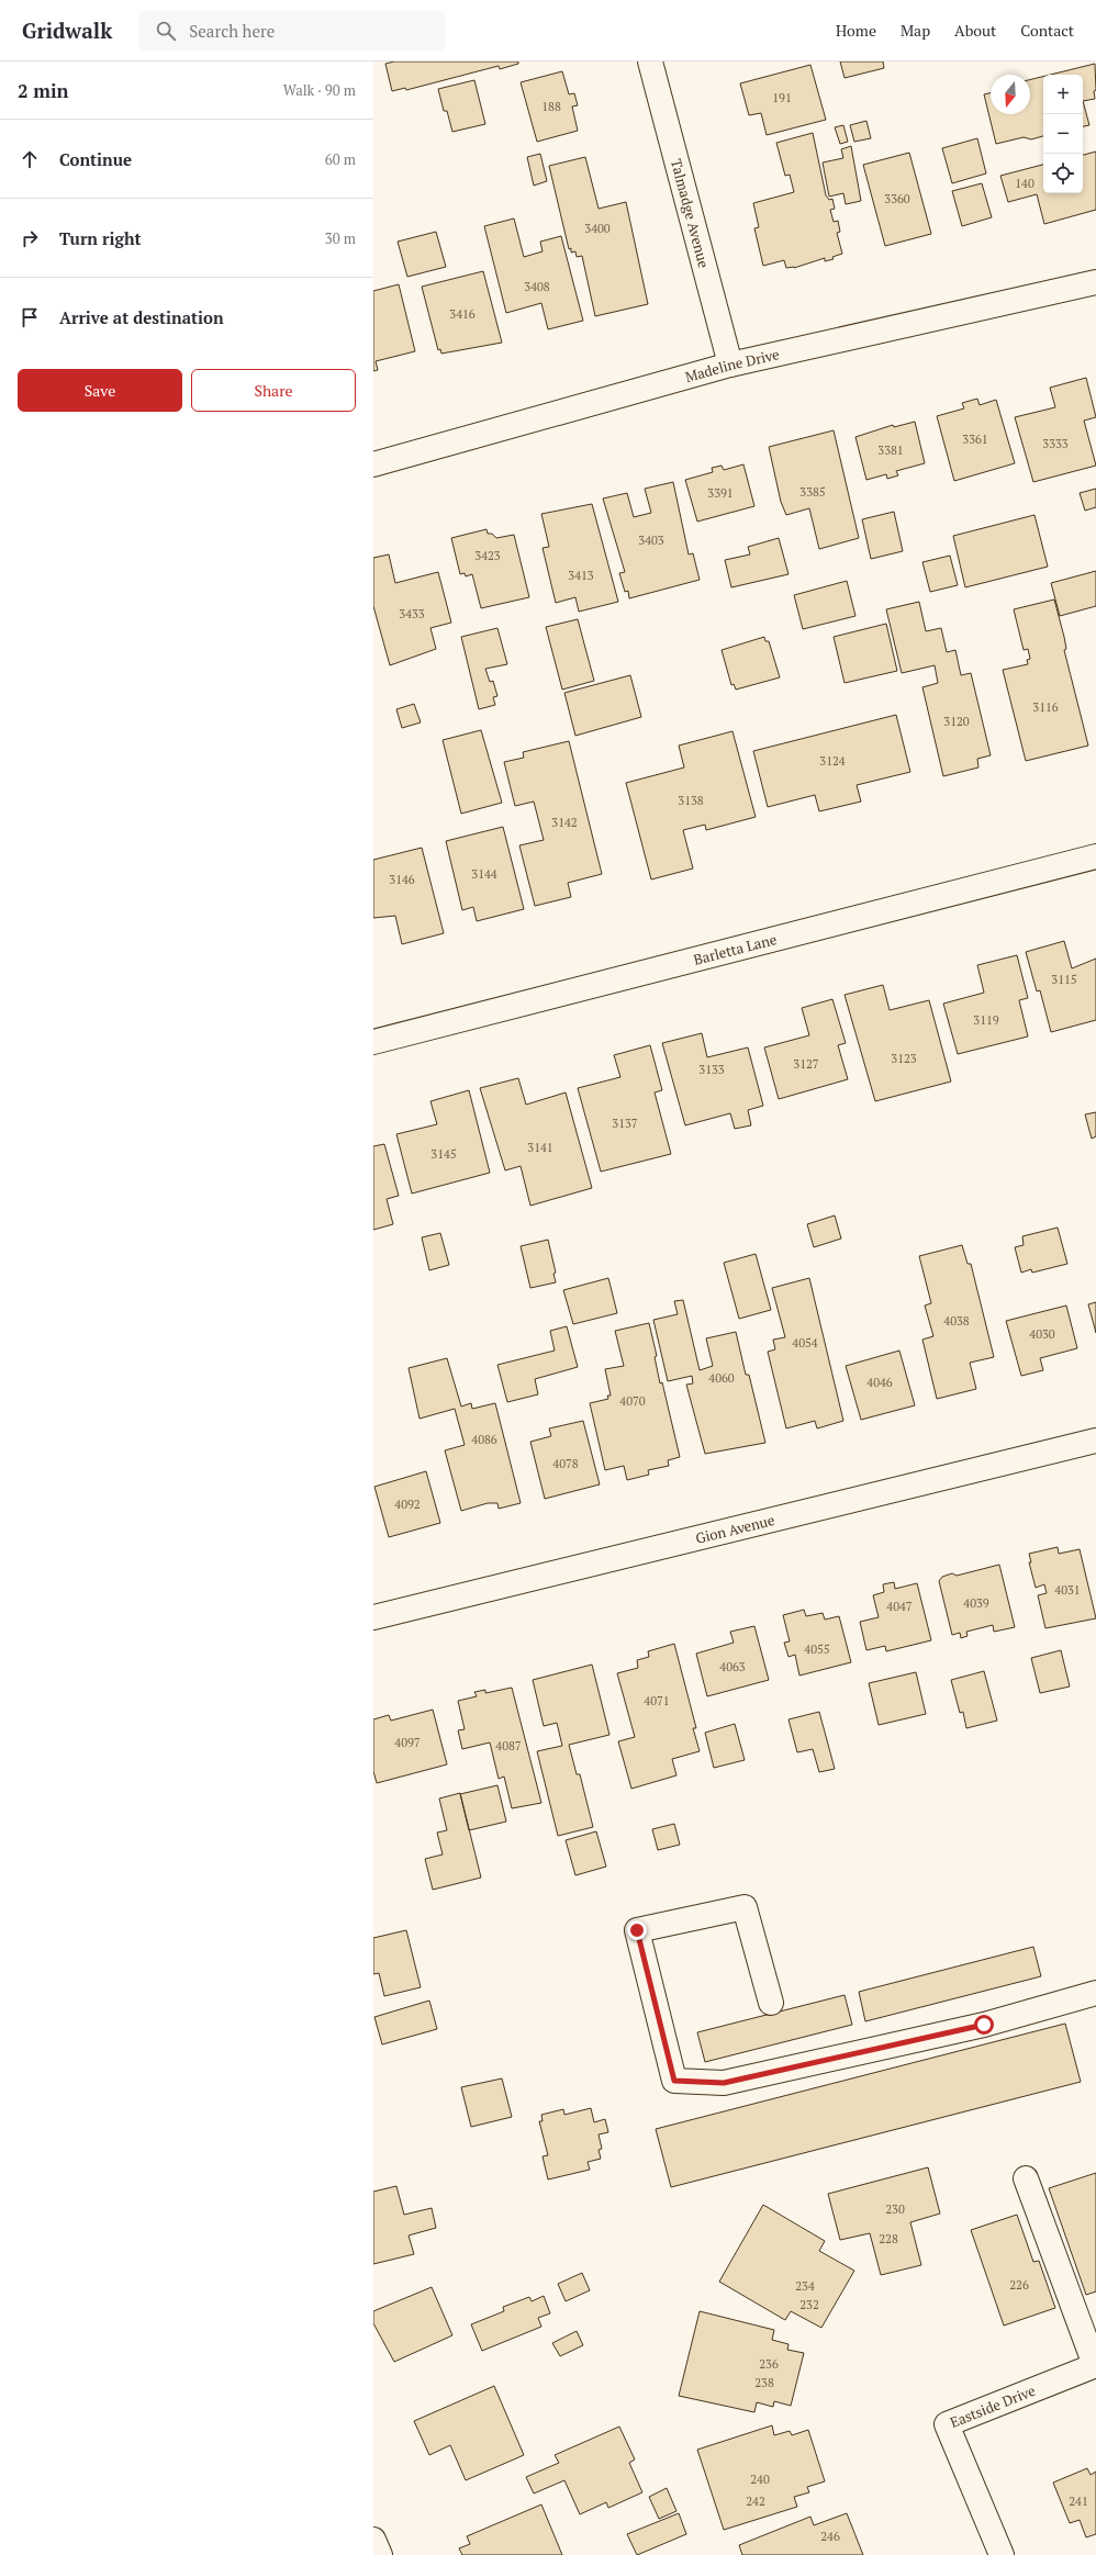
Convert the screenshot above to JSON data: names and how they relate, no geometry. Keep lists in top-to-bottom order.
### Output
{
  "streets": {
    "street": [
      "Talmadge Avenue",
      "Madeline Drive",
      "Barletta Lane",
      "Gion Avenue",
      "Eastside Drive"
    ]
  },
  "crossings": [
    ["Talmadge Avenue", "Madeline Drive"]
  ],
  "house_numbers": [
    "191",
    "188",
    "140",
    "3360",
    "3400",
    "3408",
    "3416",
    "3361",
    "3333",
    "3381",
    "3385",
    "3391",
    "3403",
    "3423",
    "3413",
    "3433",
    "3116",
    "3120",
    "3124",
    "3138",
    "3142",
    "3144",
    "3146",
    "3115",
    "3119",
    "3123",
    "3127",
    "3133",
    "3137",
    "3141",
    "3145",
    "4038",
    "4030",
    "4054",
    "4060",
    "4046",
    "4070",
    "4086",
    "4078",
    "4092",
    "4031",
    "4039",
    "4047",
    "4055",
    "4063",
    "4071",
    "4097",
    "4087",
    "230",
    "228",
    "226",
    "234",
    "232",
    "236",
    "238",
    "240",
    "242",
    "241",
    "246"
  ],
  "north": "bottom",
  "page": {
    "header": "Gridwalk",
    "search": "Search here",
    "nav": [
      "Home",
      "Map",
      "About",
      "Contact"
    ],
    "heading": ["2 min", "Walk · 90 m"],
    "map_buttons": ["+", "−"],
    "list": [
      ["Continue", "60 m"],
      ["Turn right", "30 m"],
      "Arrive at destination"
    ],
    "buttons": ["Save", "Share"]
  }
}
